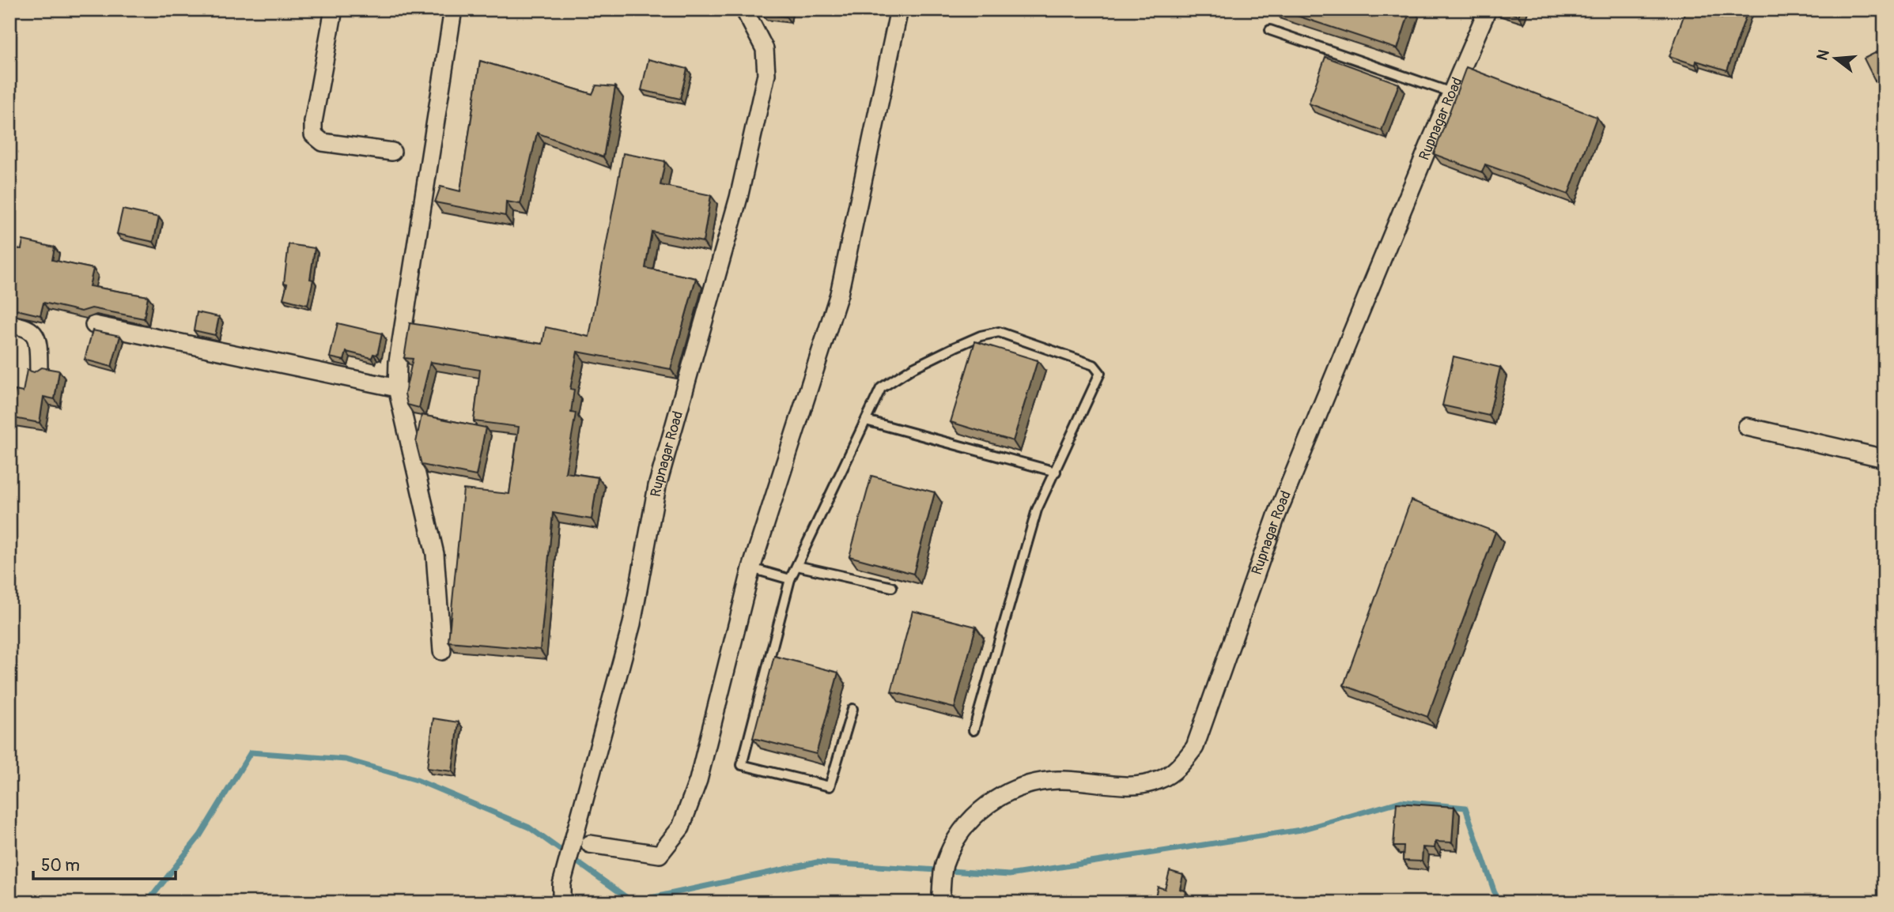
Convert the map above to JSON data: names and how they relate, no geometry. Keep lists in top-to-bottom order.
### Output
{
  "streets": {
    "street": ["Rupnagar Road"]
  },
  "scale_bar": "50 m",
  "north": "left"
}
